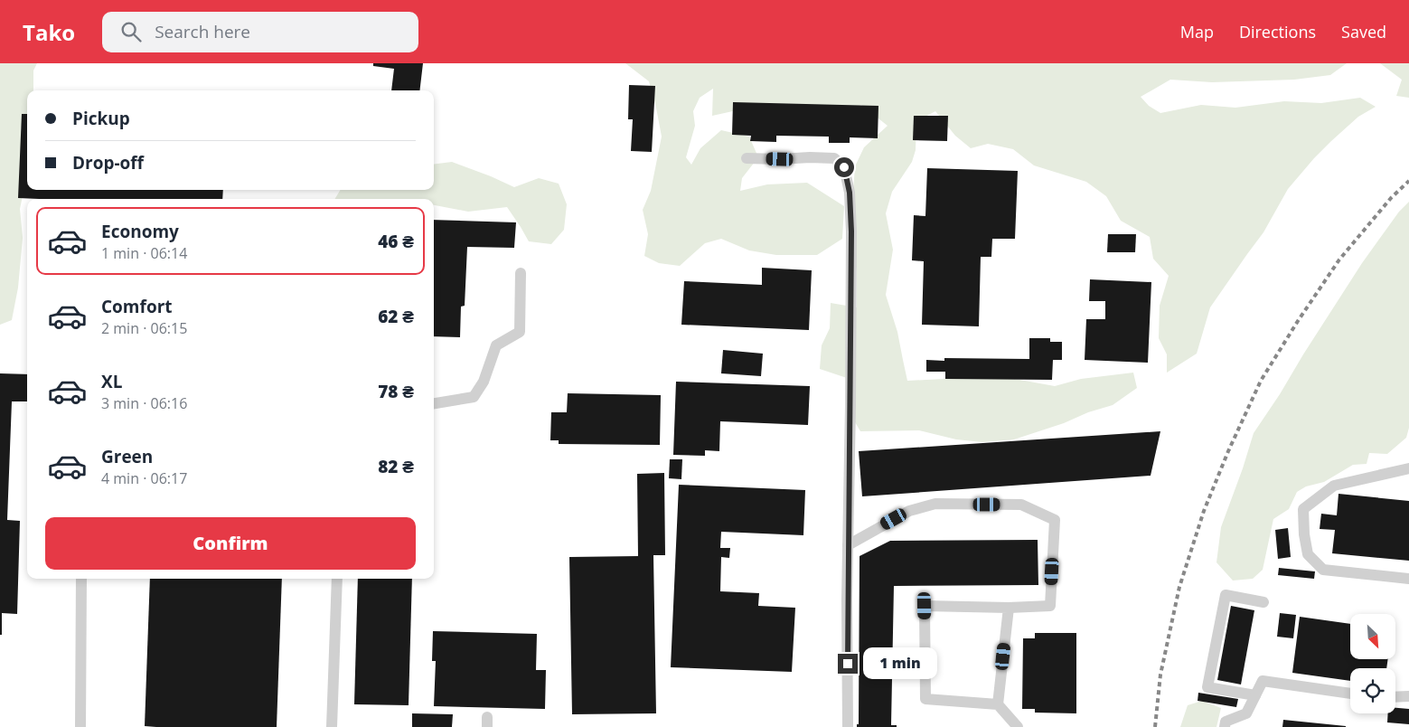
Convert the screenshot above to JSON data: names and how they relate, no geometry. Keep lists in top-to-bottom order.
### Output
{
  "north": "bottom right",
  "page": {
    "header": "Tako",
    "search": "Search here",
    "nav": ["Map", "Directions", "Saved"],
    "banner": ["Pickup", "Drop-off"],
    "list": [
      {
        "name": "Economy",
        "note": "1 min · 06:14",
        "value": "46 ₴"
      },
      {
        "name": "Comfort",
        "note": "2 min · 06:15",
        "value": "62 ₴"
      },
      {
        "name": "XL",
        "note": "3 min · 06:16",
        "value": "78 ₴"
      },
      {
        "name": "Green",
        "note": "4 min · 06:17",
        "value": "82 ₴"
      }
    ],
    "buttons": "Confirm",
    "bubble": "1 min"
  }
}
